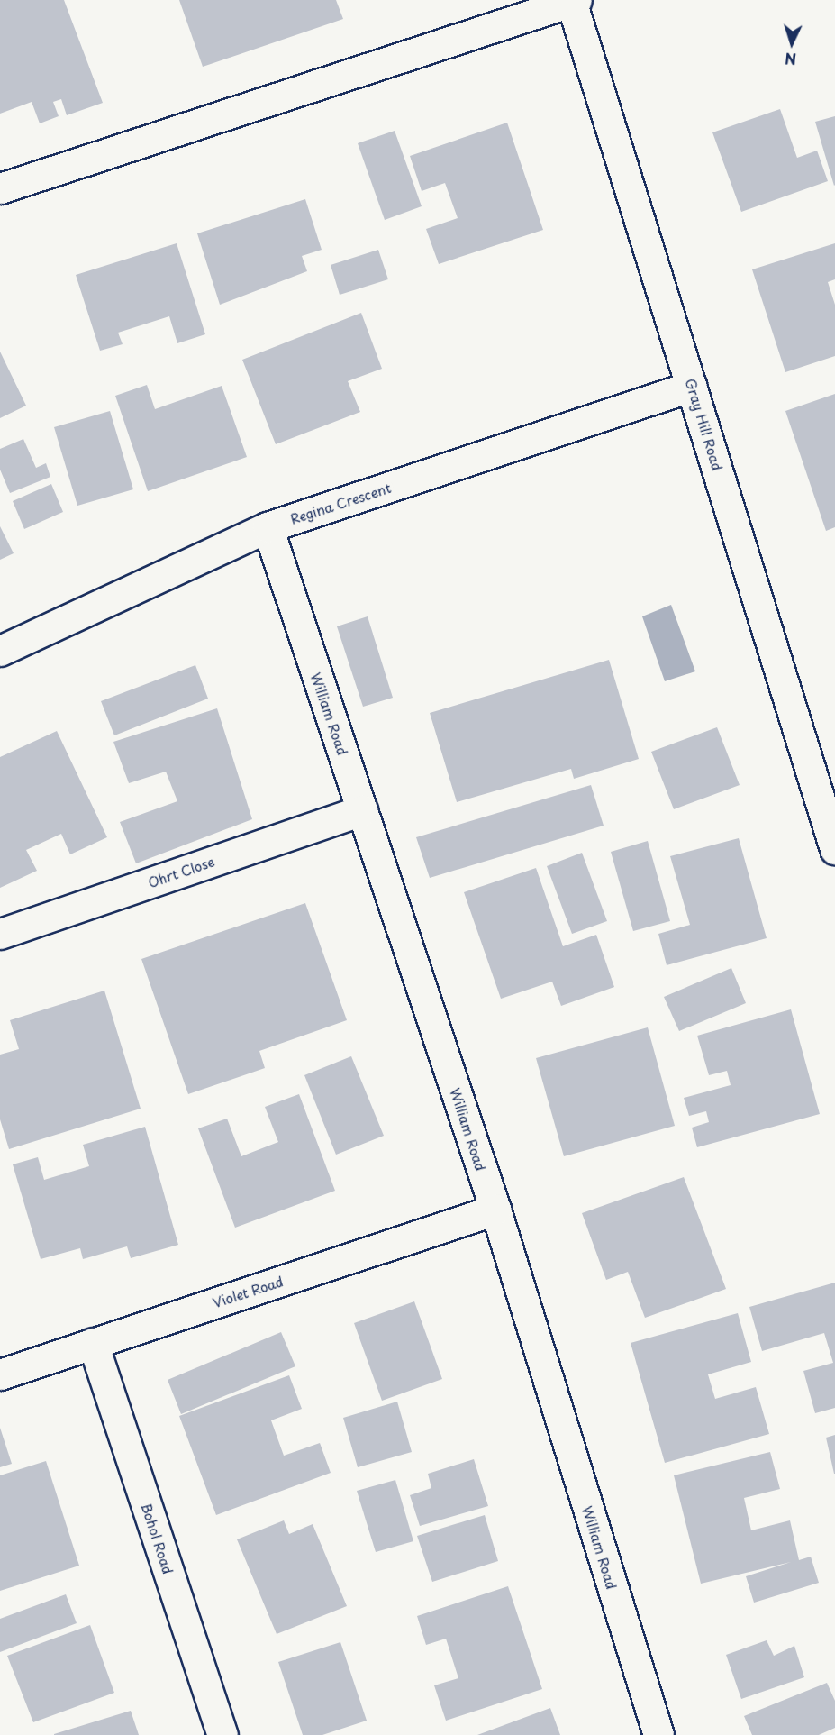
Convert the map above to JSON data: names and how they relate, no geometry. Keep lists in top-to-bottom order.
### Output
{
  "streets": {
    "street": [
      "Gray Hill Road",
      "Regina Crescent",
      "William Road",
      "Ohrt Close",
      "Violet Road",
      "Bohol Road"
    ]
  },
  "crossings": [
    ["Gray Hill Road", "Regina Crescent"],
    ["Regina Crescent", "William Road"],
    ["William Road", "Ohrt Close"],
    ["William Road", "Violet Road"],
    ["Violet Road", "Bohol Road"]
  ],
  "north": "bottom"
}
